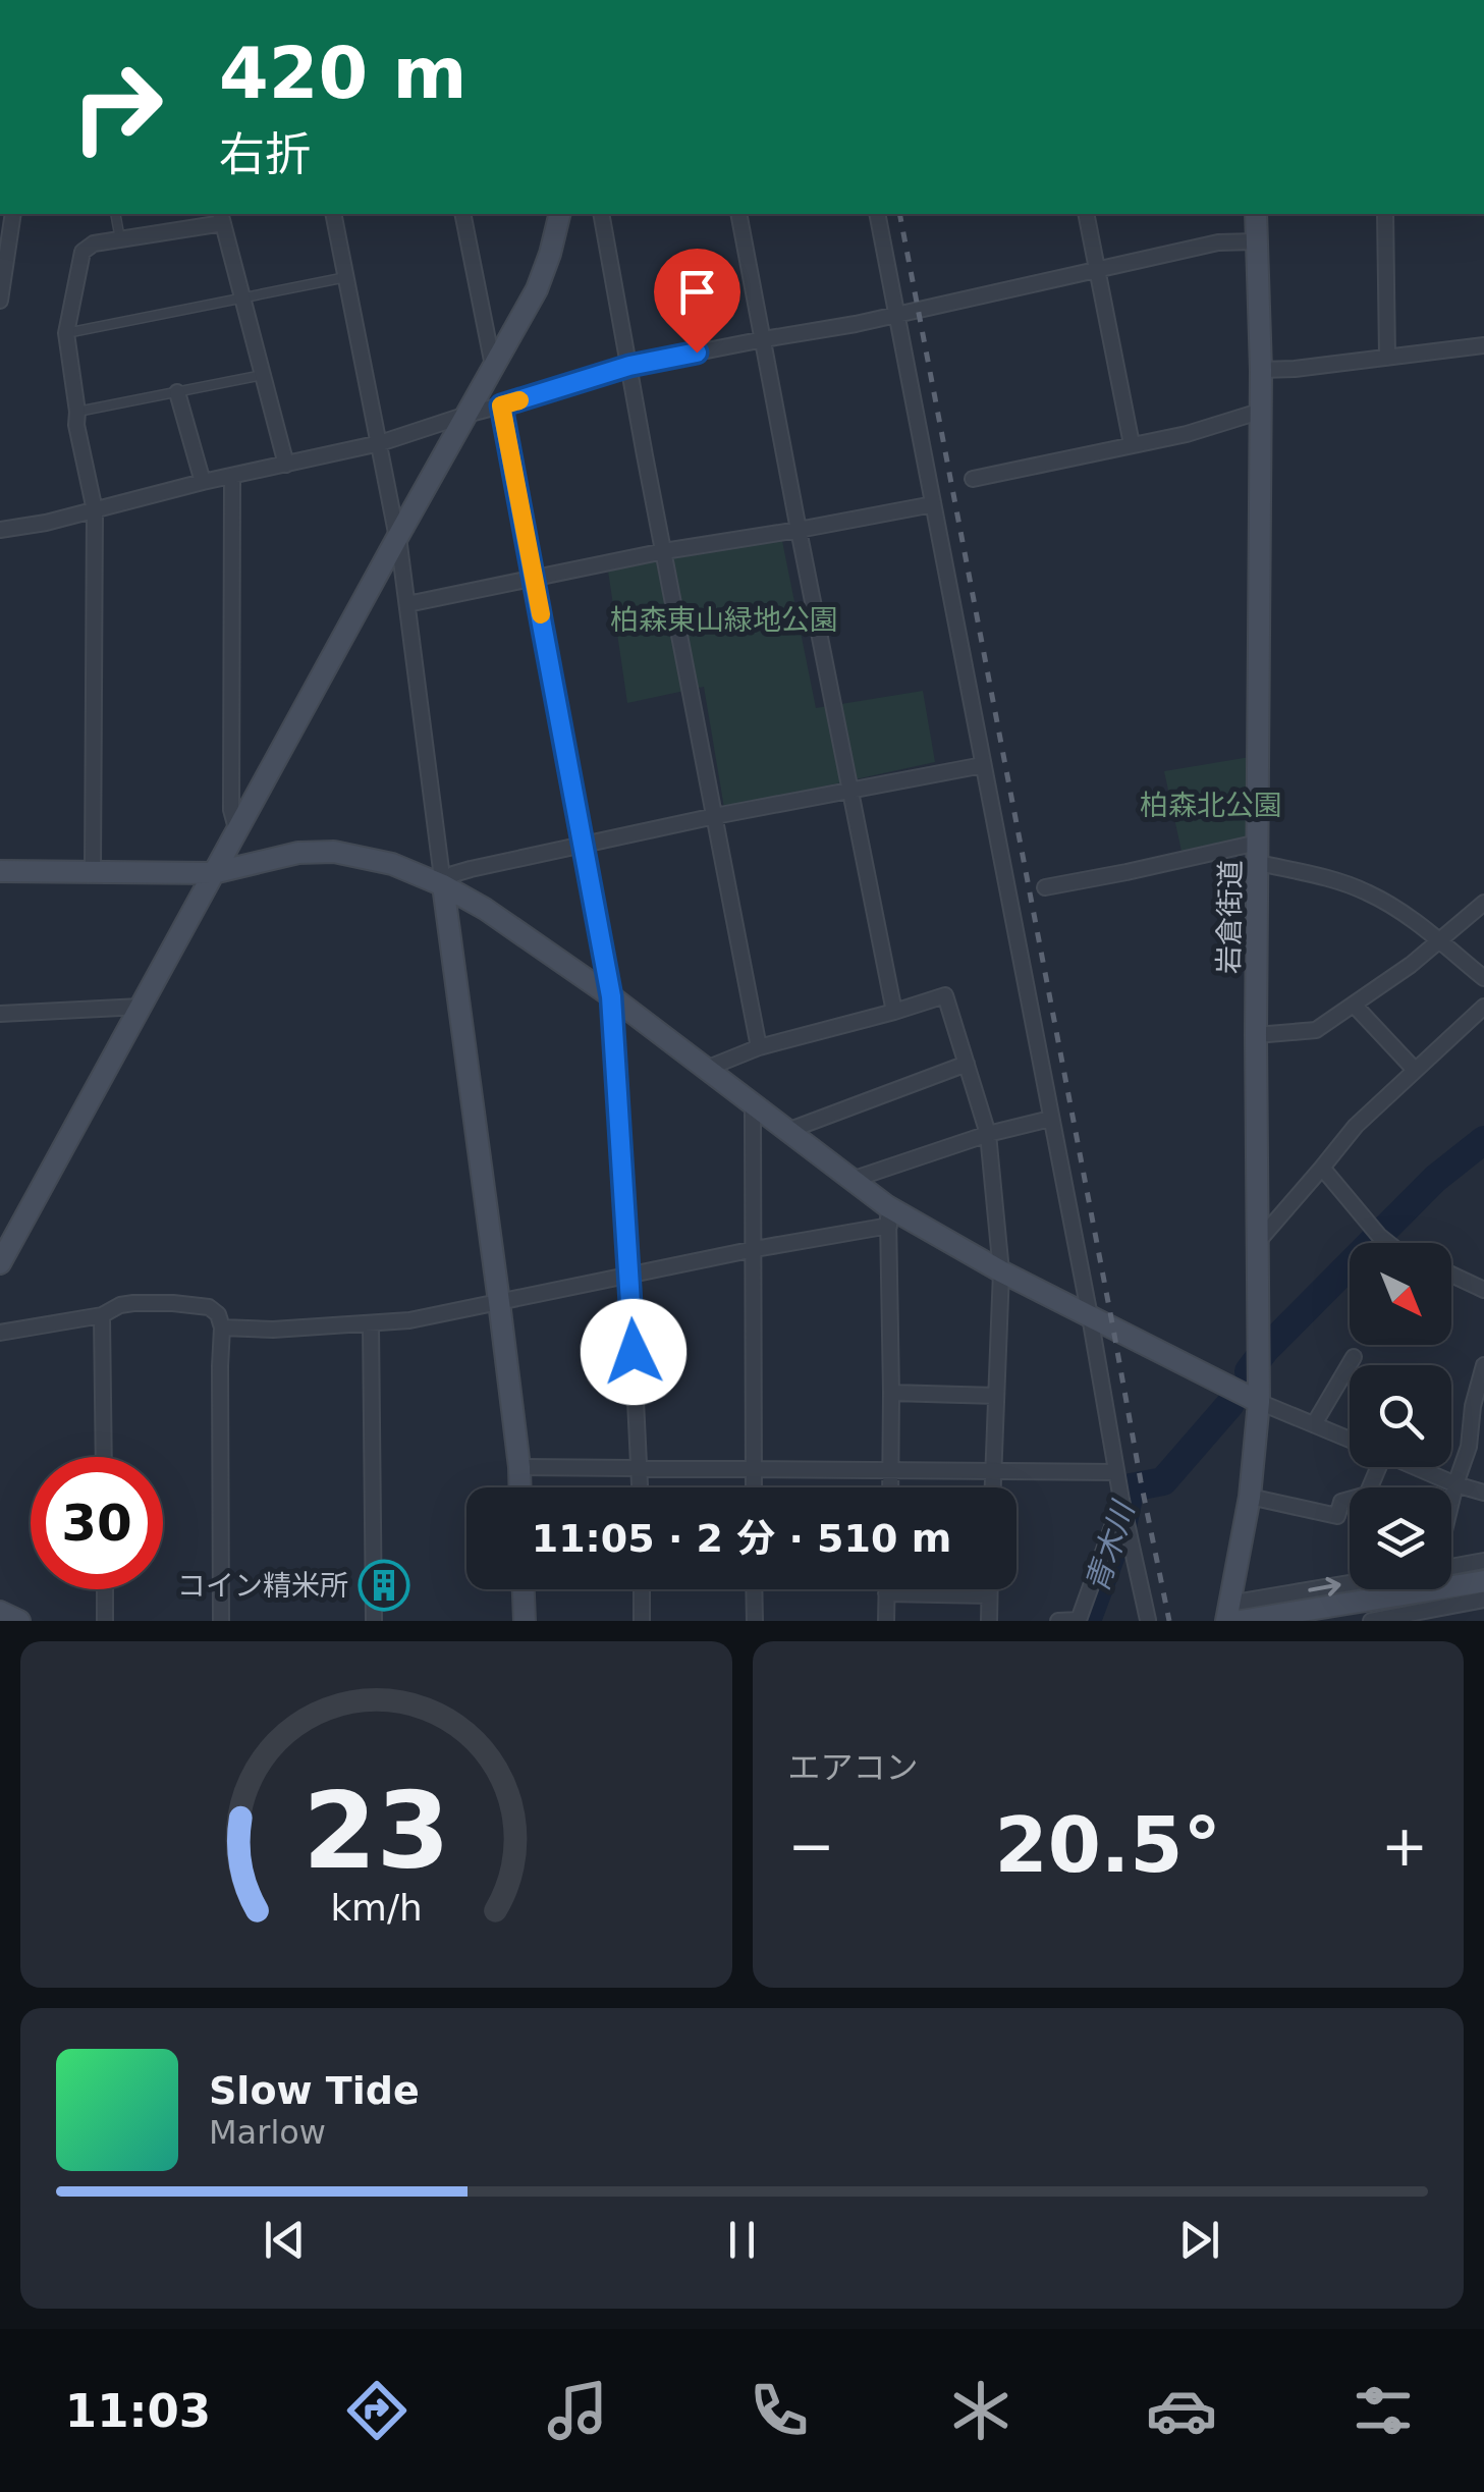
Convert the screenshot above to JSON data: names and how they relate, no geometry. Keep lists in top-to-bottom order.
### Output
{
  "streets": {
    "street": ["岩倉街道"]
  },
  "water": ["青木川"],
  "parks": ["柏森東山緑地公園", "柏森北公園"],
  "places": {
    "building": ["コイン精米所"]
  },
  "north": "bottom right",
  "page": {
    "turn": ["420 m", "右折"],
    "limit": "30",
    "trip": "11:05 · 2 分 · 510 m",
    "tile": "エアコン",
    "heat": ["−", "20.5°", "+"],
    "song": ["Slow Tide", "Marlow"],
    "tabs": "11:03",
    "gauge": ["23", "km/h"]
  }
}
